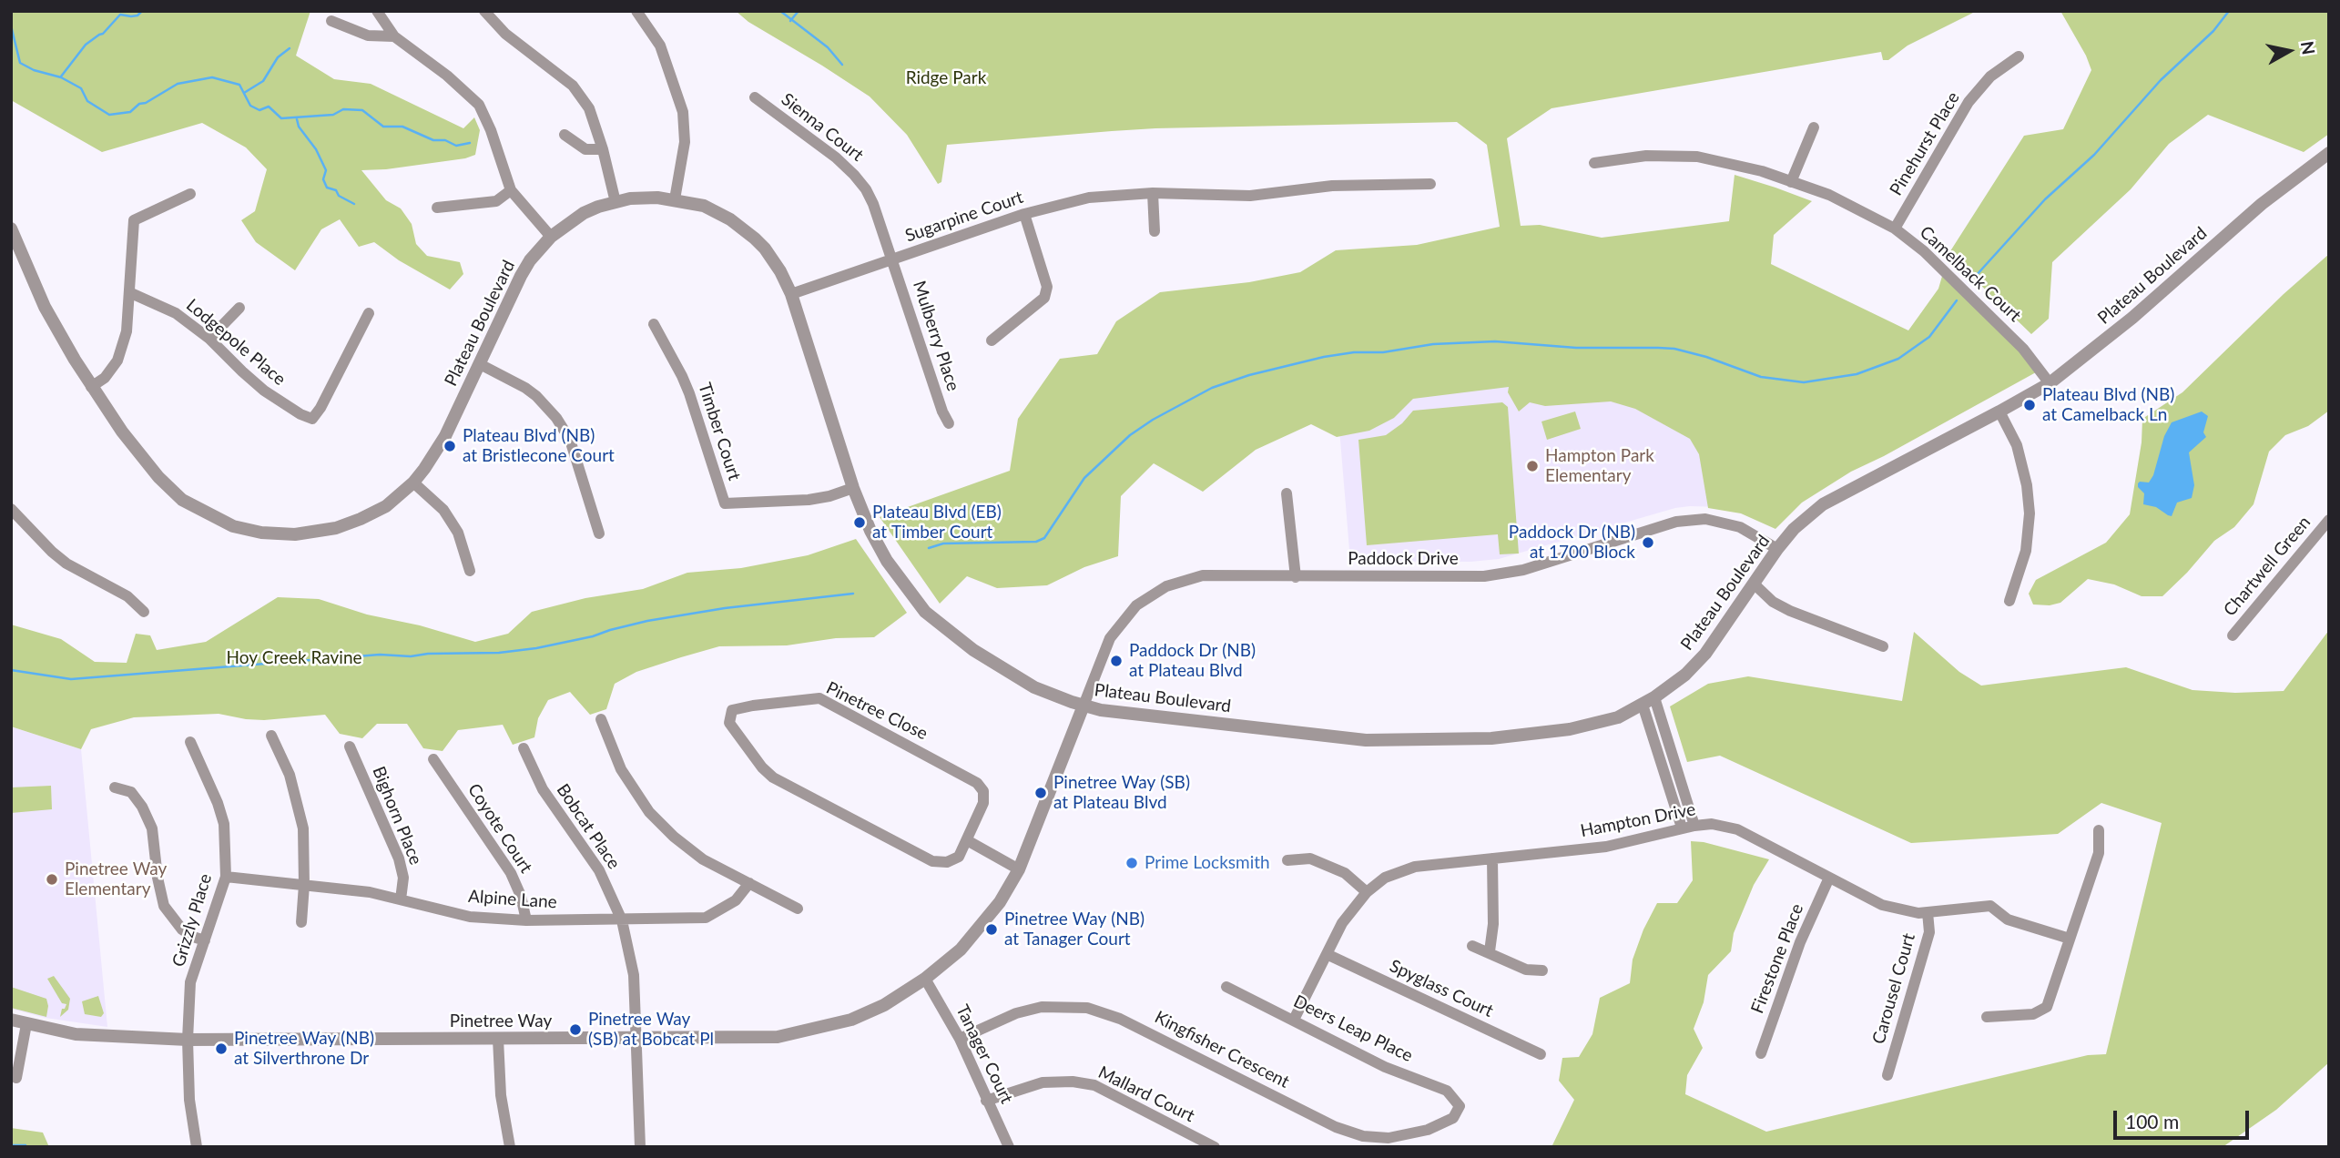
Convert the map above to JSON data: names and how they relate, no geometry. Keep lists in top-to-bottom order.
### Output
{
  "streets": {
    "street": [
      "Sienna Court",
      "Pinehurst Place",
      "Sugarpine Court",
      "Camelback Court",
      "Plateau Boulevard",
      "Mulberry Place",
      "Lodgepole Place",
      "Timber Court",
      "Paddock Drive",
      "Chartwell Green",
      "Pinetree Close",
      "Bighorn Place",
      "Hampton Drive",
      "Bobcat Place",
      "Coyote Court",
      "Alpine Lane",
      "Grizzly Place",
      "Firestone Place",
      "Spyglass Court",
      "Carousel Court",
      "Pinetree Way",
      "Deers Leap Place",
      "Kingfisher Crescent",
      "Tanager Court",
      "Mallard Court"
    ]
  },
  "crossings": [
    ["Sienna Court", "Sugarpine Court"],
    ["Sienna Court", "Mulberry Place"],
    ["Pinehurst Place", "Camelback Court"],
    ["Sugarpine Court", "Plateau Boulevard"],
    ["Sugarpine Court", "Mulberry Place"],
    ["Camelback Court", "Plateau Boulevard"],
    ["Plateau Boulevard", "Timber Court"],
    ["Plateau Boulevard", "Paddock Drive"],
    ["Plateau Boulevard", "Pinetree Way"],
    ["Paddock Drive", "Pinetree Way"],
    ["Bighorn Place", "Alpine Lane"],
    ["Hampton Drive", "Firestone Place"],
    ["Hampton Drive", "Spyglass Court"],
    ["Hampton Drive", "Carousel Court"],
    ["Hampton Drive", "Deers Leap Place"],
    ["Bobcat Place", "Alpine Lane"],
    ["Bobcat Place", "Pinetree Way"],
    ["Coyote Court", "Alpine Lane"],
    ["Alpine Lane", "Grizzly Place"],
    ["Grizzly Place", "Pinetree Way"],
    ["Pinetree Way", "Tanager Court"],
    ["Deers Leap Place", "Kingfisher Crescent"],
    ["Kingfisher Crescent", "Tanager Court"],
    ["Tanager Court", "Mallard Court"]
  ],
  "parks": ["Ridge Park", "Hoy Creek Ravine"],
  "places": [
    "Plateau Blvd (NB) at Camelback Ln",
    "Plateau Blvd (NB) at Bristlecone Court",
    "Hampton Park Elementary",
    "Plateau Blvd (EB) at Timber Court",
    "Paddock Dr (NB) at 1700 Block",
    "Paddock Dr (NB) at Plateau Blvd",
    "Pinetree Way (SB) at Plateau Blvd",
    "Prime Locksmith",
    "Pinetree Way Elementary",
    "Pinetree Way (NB) at Tanager Court",
    "Pinetree Way (SB) at Bobcat Pl",
    "Pinetree Way (NB) at Silverthrone Dr"
  ],
  "scale_bar": "100 m",
  "north": "right"
}
